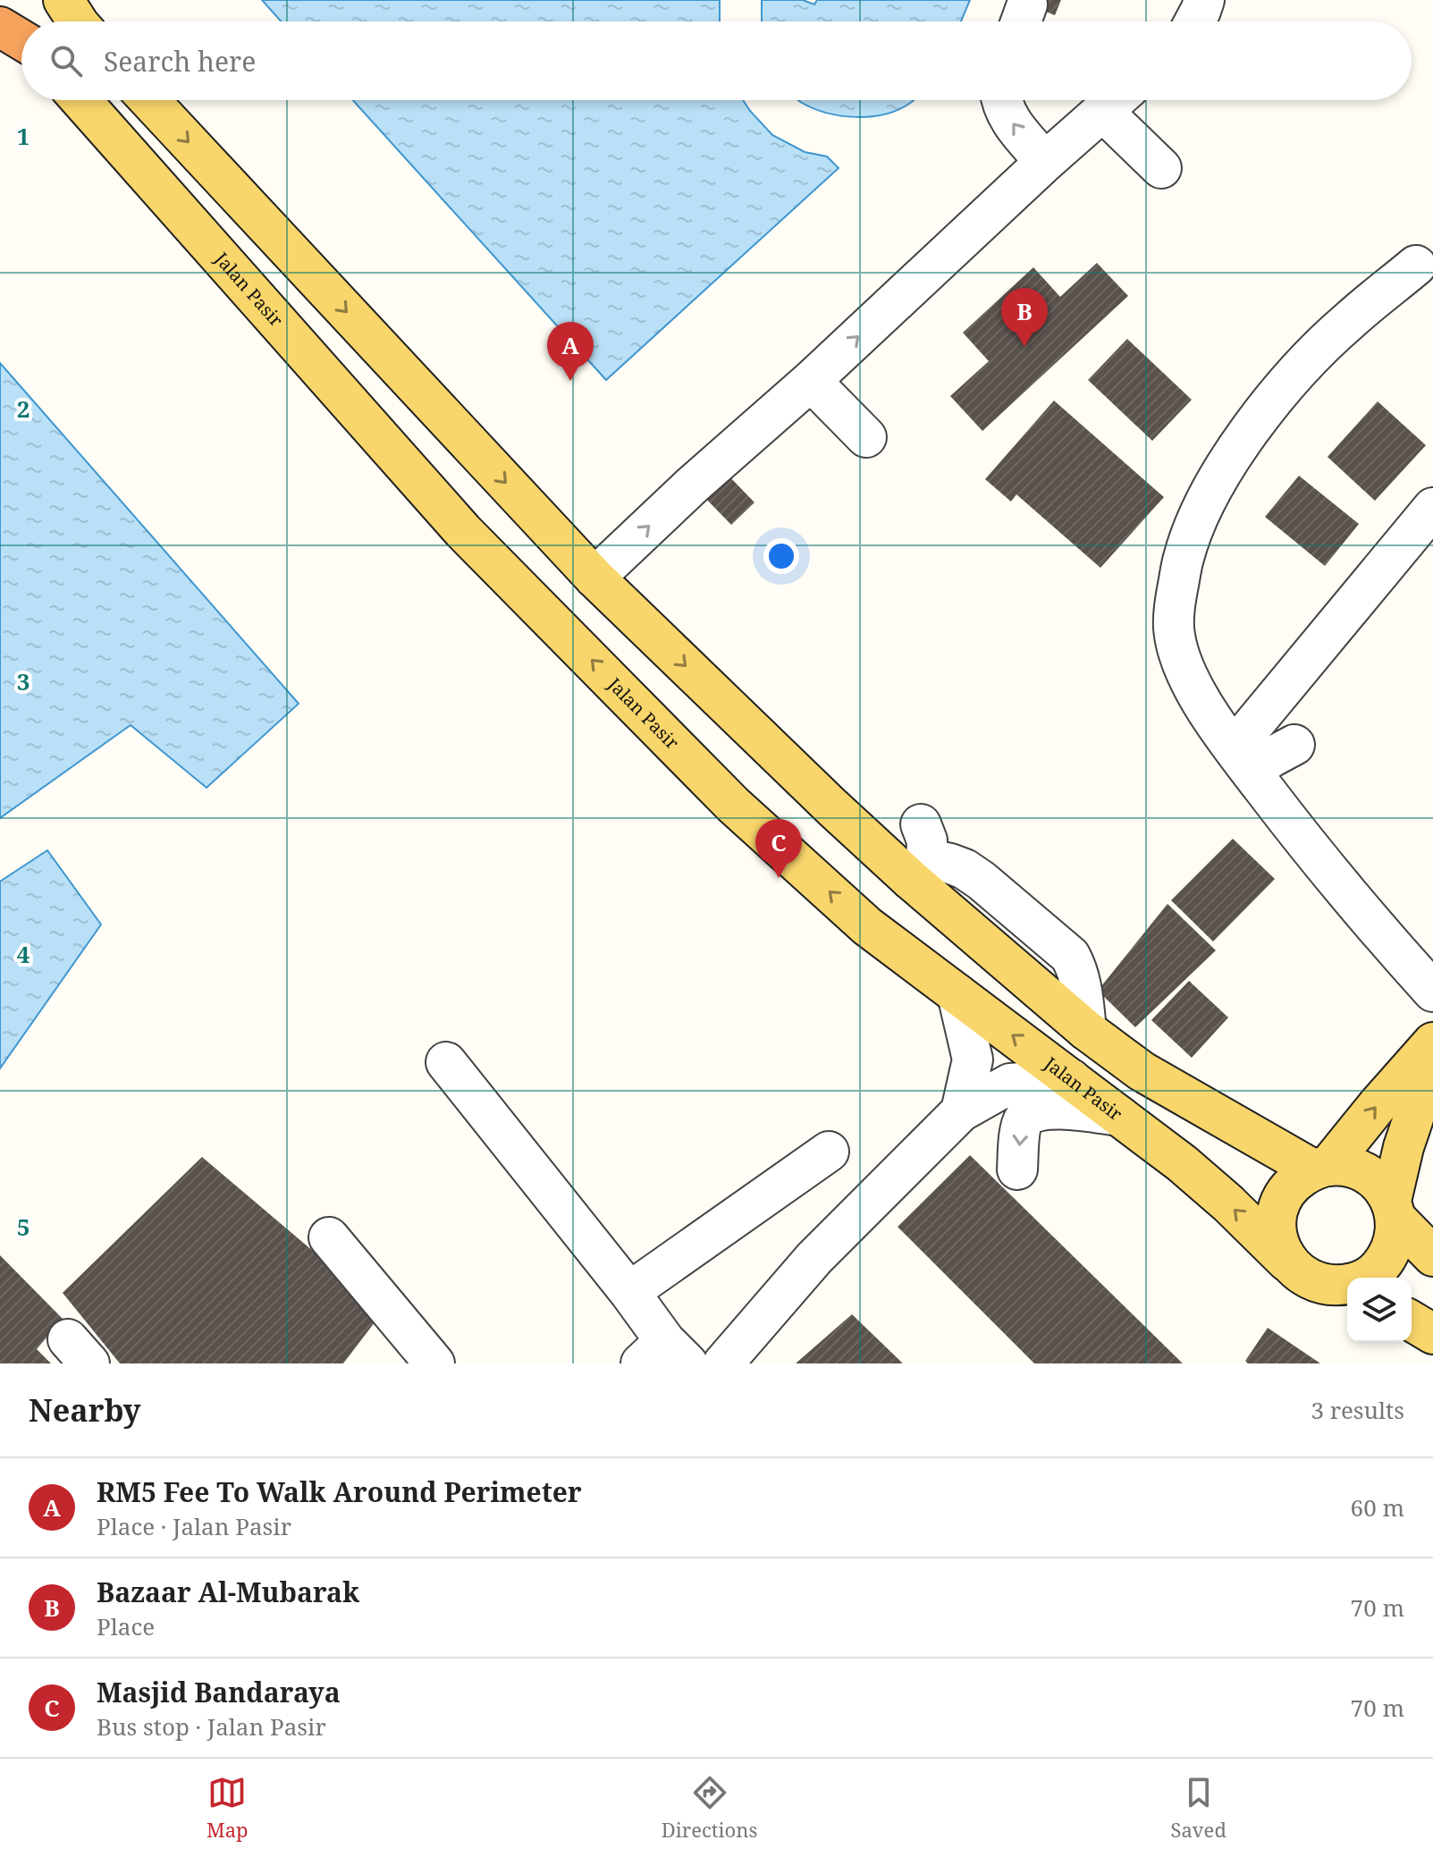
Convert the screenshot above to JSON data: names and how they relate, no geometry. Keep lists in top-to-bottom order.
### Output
{
  "streets": {
    "main road": ["Jalan Pasir"]
  },
  "page": {
    "search": "Search here",
    "pins": ["B", "A", "C"],
    "heading": ["Nearby", "3 results"],
    "list": [
      {
        "mark": "A",
        "name": "RM5 Fee To Walk Around Perimeter",
        "note": "Place · Jalan Pasir",
        "value": "60 m"
      },
      {
        "mark": "B",
        "name": "Bazaar Al-Mubarak",
        "note": "Place",
        "value": "70 m"
      },
      {
        "mark": "C",
        "name": "Masjid Bandaraya",
        "note": "Bus stop · Jalan Pasir",
        "value": "70 m"
      }
    ],
    "nav": ["Map", "Directions", "Saved"]
  },
  "grid": {
    "rows": [
      "1",
      "2",
      "3",
      "4",
      "5"
    ]
  }
}
